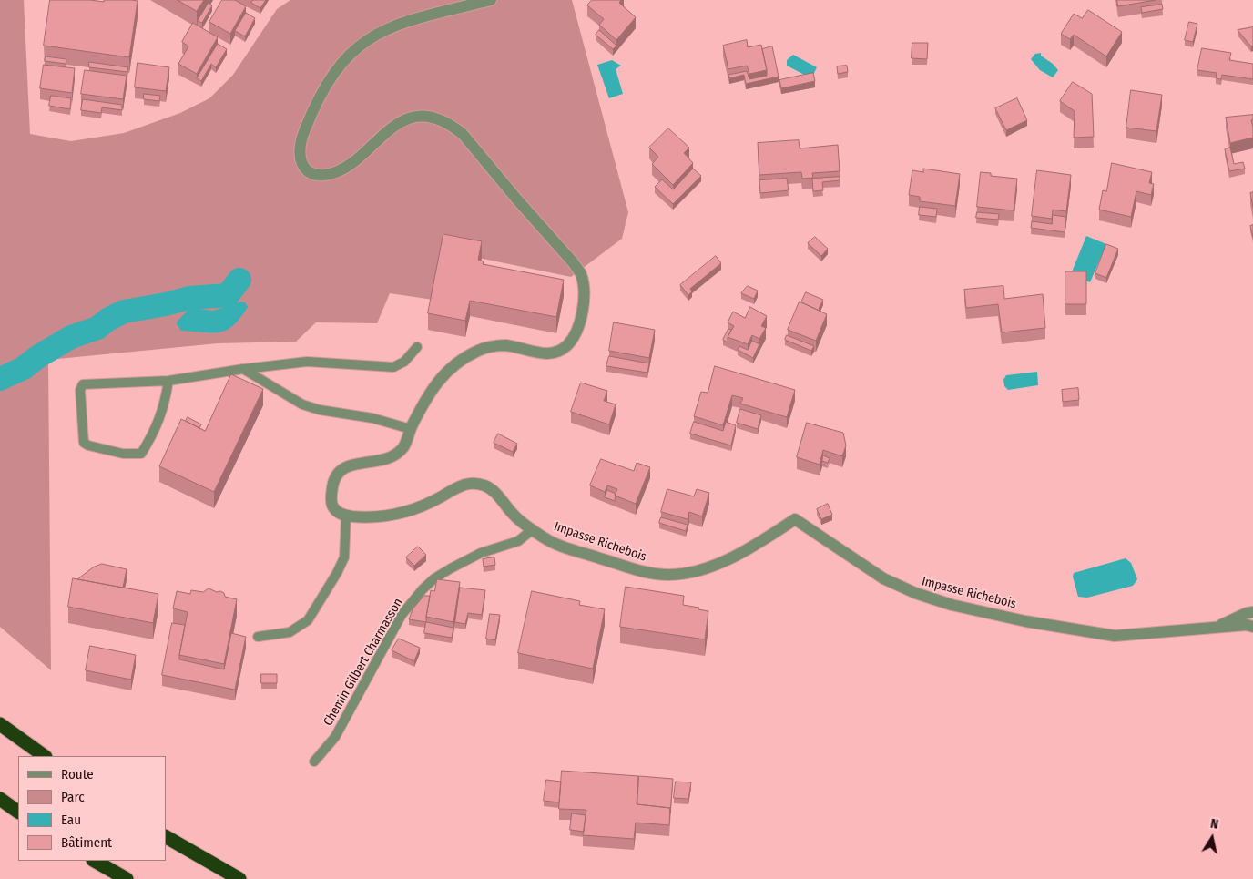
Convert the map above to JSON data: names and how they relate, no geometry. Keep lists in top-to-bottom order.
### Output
{
  "streets": {
    "street": ["Impasse Richebois"],
    "lane": ["Chemin Gilbert Charmasson"]
  },
  "crossings": [
    ["Impasse Richebois", "Chemin Gilbert Charmasson"]
  ],
  "legend": [
    "Route",
    "Parc",
    "Eau",
    "Bâtiment"
  ],
  "north": "top"
}
